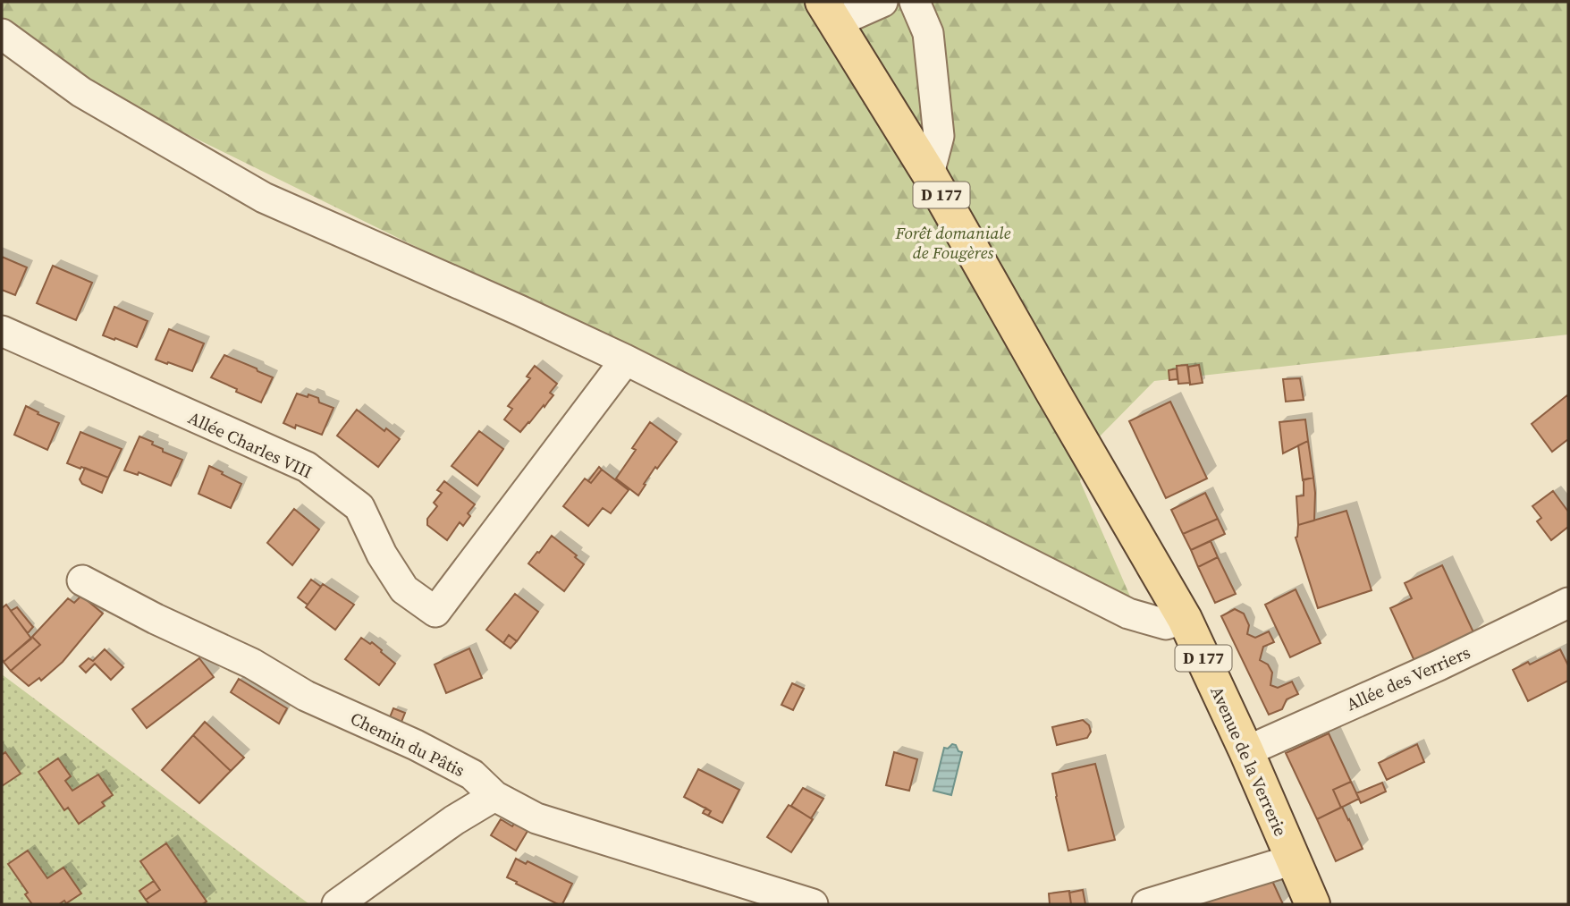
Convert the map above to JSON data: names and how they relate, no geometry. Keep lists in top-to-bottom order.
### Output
{
  "streets": {
    "main road": ["D 177", "Avenue de la Verrerie"],
    "street": ["Allée Charles VIII", "Allée des Verriers", "Chemin du Pâtis"]
  },
  "crossings": [
    ["D 177", "Avenue de la Verrerie"],
    ["Allée des Verriers", "Avenue de la Verrerie"]
  ],
  "parks": ["Forêt domaniale de Fougères"]
}
